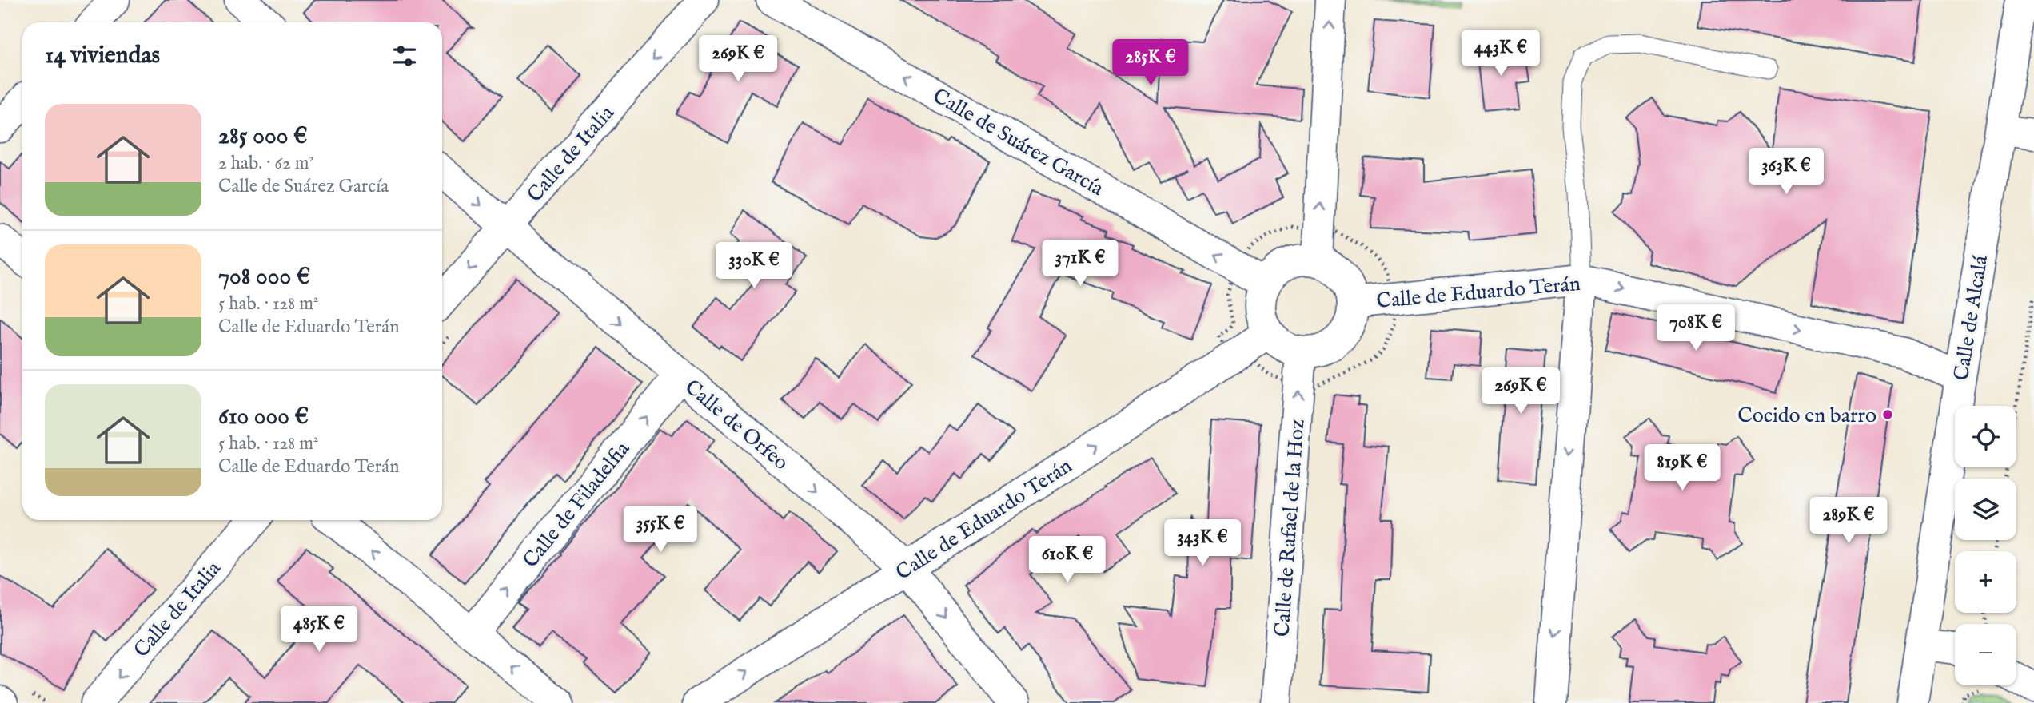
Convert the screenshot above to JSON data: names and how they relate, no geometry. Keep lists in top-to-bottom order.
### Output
{
  "streets": {
    "street": [
      "Calle de Suárez García",
      "Calle de Italia",
      "Calle de Eduardo Terán",
      "Calle de Alcalá",
      "Calle de Orfeo",
      "Calle de Filadelfia",
      "Calle de Rafael de la Hoz"
    ]
  },
  "crossings": [
    ["Calle de Suárez García", "Calle de Eduardo Terán"],
    ["Calle de Suárez García", "Calle de Rafael de la Hoz"],
    ["Calle de Italia", "Calle de Orfeo"],
    ["Calle de Eduardo Terán", "Calle de Alcalá"],
    ["Calle de Eduardo Terán", "Calle de Orfeo"],
    ["Calle de Eduardo Terán", "Calle de Rafael de la Hoz"],
    ["Calle de Orfeo", "Calle de Filadelfia"]
  ],
  "one_way": [
    "Calle de Suárez García",
    "Calle de Italia",
    "Calle de Eduardo Terán",
    "Calle de Orfeo",
    "Calle de Filadelfia"
  ],
  "places": ["Cocido en barro"],
  "page": {
    "heading": "14 viviendas",
    "price": [
      "443K €",
      "269K €",
      "285K €",
      "363K €",
      "371K €",
      "330K €",
      "708K €",
      "269K €",
      "819K €",
      "289K €",
      "355K €",
      "343K €",
      "610K €",
      "485K €"
    ],
    "list": [
      {
        "name": "285 000 €",
        "note": "2 hab. · 62 m² · Calle de Suárez García"
      },
      {
        "name": "708 000 €",
        "note": "5 hab. · 128 m² · Calle de Eduardo Terán"
      },
      {
        "name": "610 000 €",
        "note": "5 hab. · 128 m² · Calle de Eduardo Terán"
      }
    ],
    "map_buttons": ["+", "−"]
  }
}
